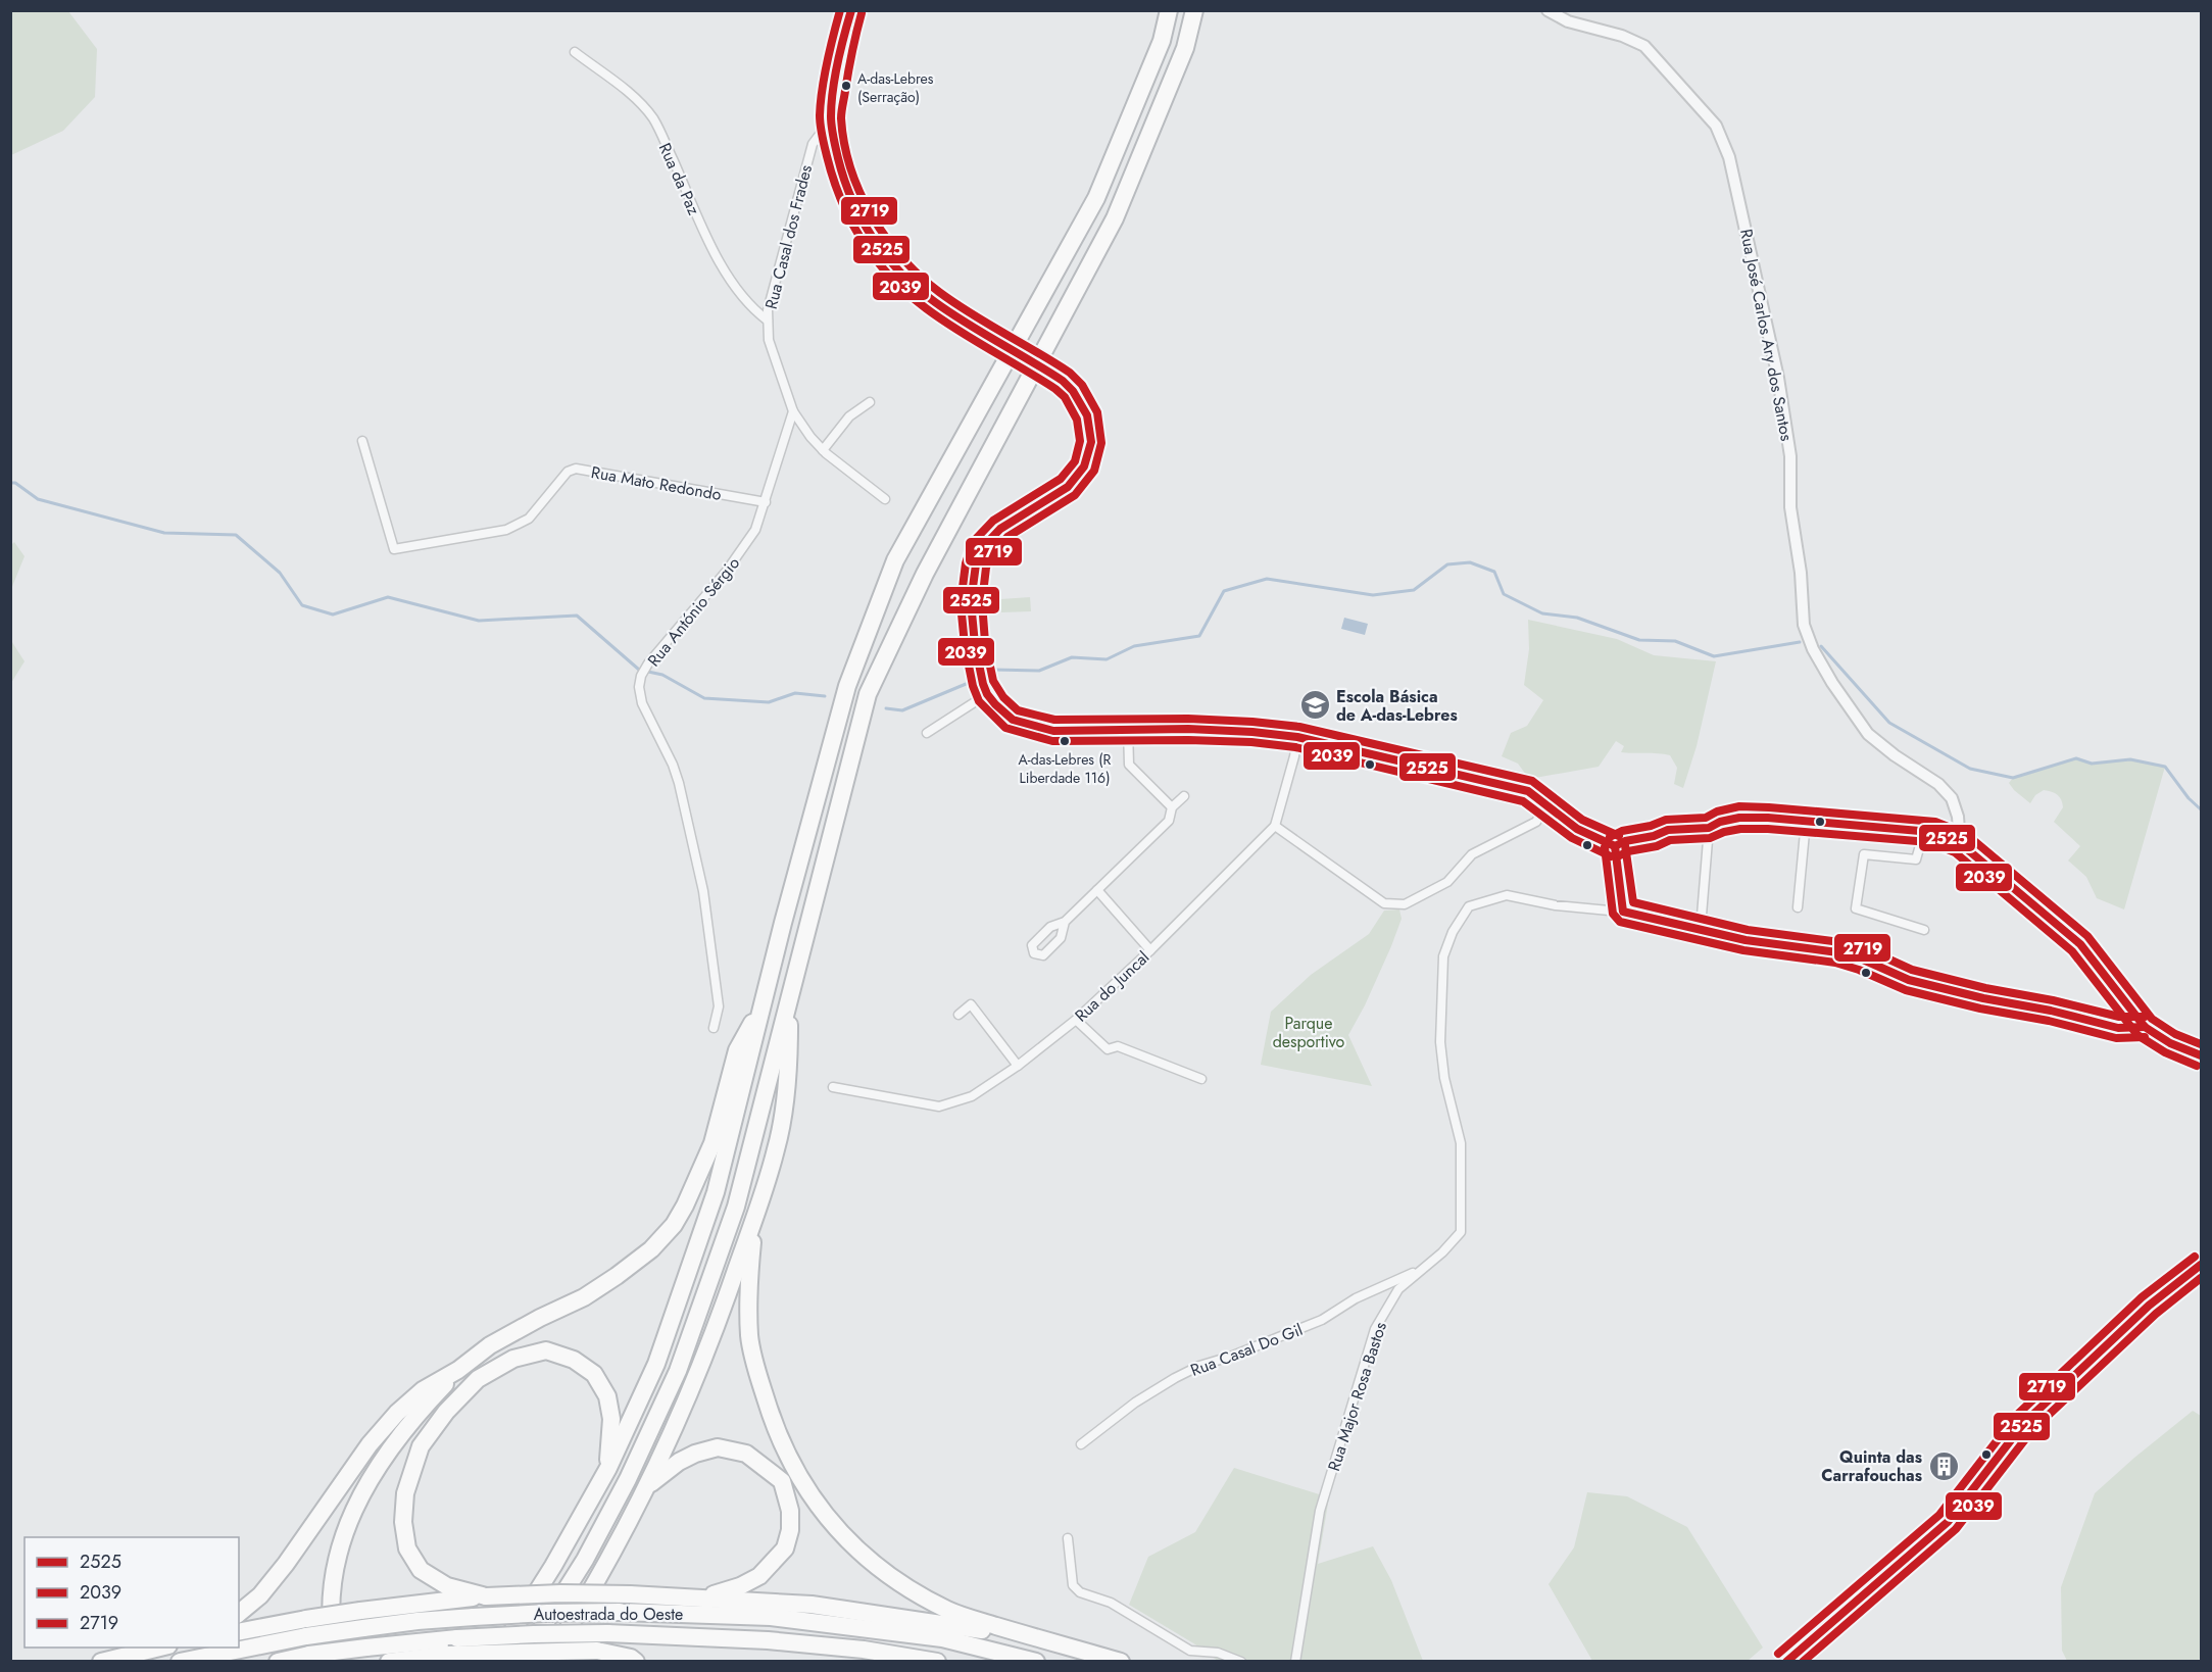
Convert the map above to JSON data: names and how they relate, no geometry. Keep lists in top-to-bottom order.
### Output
{
  "streets": {
    "highway": ["Autoestrada do Oeste"],
    "street": [
      "Rua da Paz",
      "Rua Casal dos Frades",
      "Rua José Carlos Ary dos Santos",
      "Rua Mato Redondo",
      "Rua António Sérgio",
      "Rua do Juncal",
      "Rua Casal Do Gil",
      "Rua Major Rosa Bastos"
    ]
  },
  "crossings": [
    ["Rua da Paz", "Rua Casal dos Frades"],
    ["Rua Casal dos Frades", "Rua António Sérgio"],
    ["Rua Mato Redondo", "Rua António Sérgio"],
    ["Rua Casal Do Gil", "Rua Major Rosa Bastos"]
  ],
  "parks": ["Parque desportivo"],
  "places": {
    "other": ["A-das-Lebres (Serração)", "A-das-Lebres (R Liberdade 116)"],
    "school or university": ["Escola Básica de A-das-Lebres"],
    "building": ["Quinta das Carrafouchas"]
  },
  "lines": ["transit line 2525", "transit line 2039", "transit line 2719"],
  "legend": ["2525", "2039", "2719"]
}
